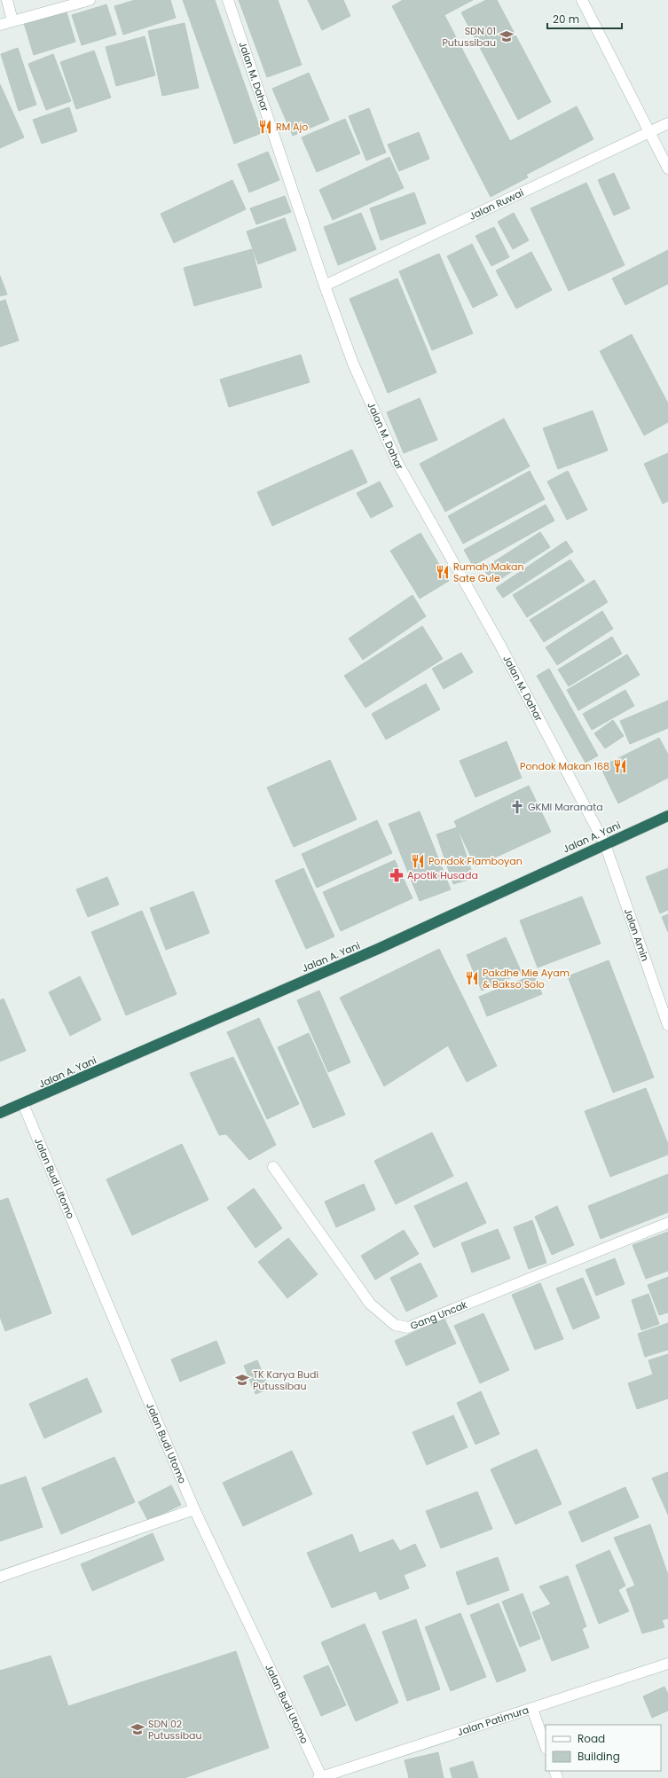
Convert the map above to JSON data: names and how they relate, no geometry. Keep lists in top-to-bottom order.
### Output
{
  "streets": {
    "highway": ["Jalan A. Yani"],
    "street": [
      "Jalan M. Dahar",
      "Jalan Ruwai",
      "Jalan Amin",
      "Jalan Budi Utomo",
      "Gang Uncak",
      "Jalan Patimura"
    ]
  },
  "crossings": [
    ["Jalan M. Dahar", "Jalan Ruwai"],
    ["Jalan M. Dahar", "Jalan A. Yani"],
    ["Jalan M. Dahar", "Jalan Amin"],
    ["Jalan A. Yani", "Jalan Amin"],
    ["Jalan A. Yani", "Jalan Budi Utomo"],
    ["Jalan Budi Utomo", "Jalan Patimura"]
  ],
  "places": {
    "school or university": ["SDN 01 Putussibau", "TK Karya Budi Putussibau", "SDN 02 Putussibau"],
    "restaurant": [
      "RM Ajo",
      "Rumah Makan Sate Gule",
      "Pondok Makan 168",
      "Pondok Flamboyan",
      "Pakdhe Mie Ayam & Bakso Solo"
    ],
    "church": ["GKMI Maranata"],
    "pharmacy": ["Apotik Husada"]
  },
  "legend": ["Road", "Building"],
  "scale_bar": "20 m"
}
